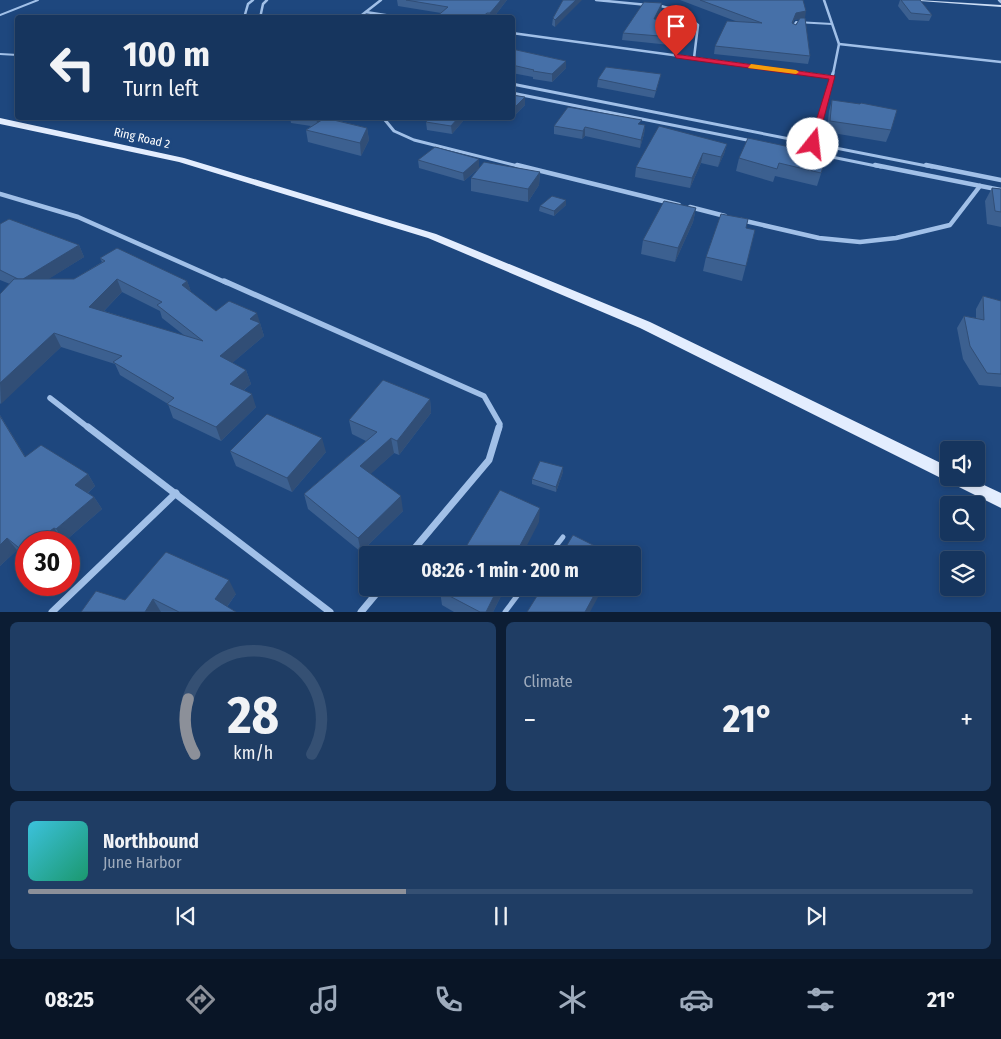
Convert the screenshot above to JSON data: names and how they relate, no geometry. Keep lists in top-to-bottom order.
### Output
{
  "streets": {
    "main road": ["Ring Road 2"]
  },
  "page": {
    "turn": ["100 m", "Turn left"],
    "limit": "30",
    "trip": "08:26 · 1 min · 200 m",
    "tile": "Climate",
    "heat": ["−", "21°", "+"],
    "song": ["Northbound", "June Harbor"],
    "tabs": ["08:25", "21°"],
    "gauge": ["28", "km/h"]
  }
}
